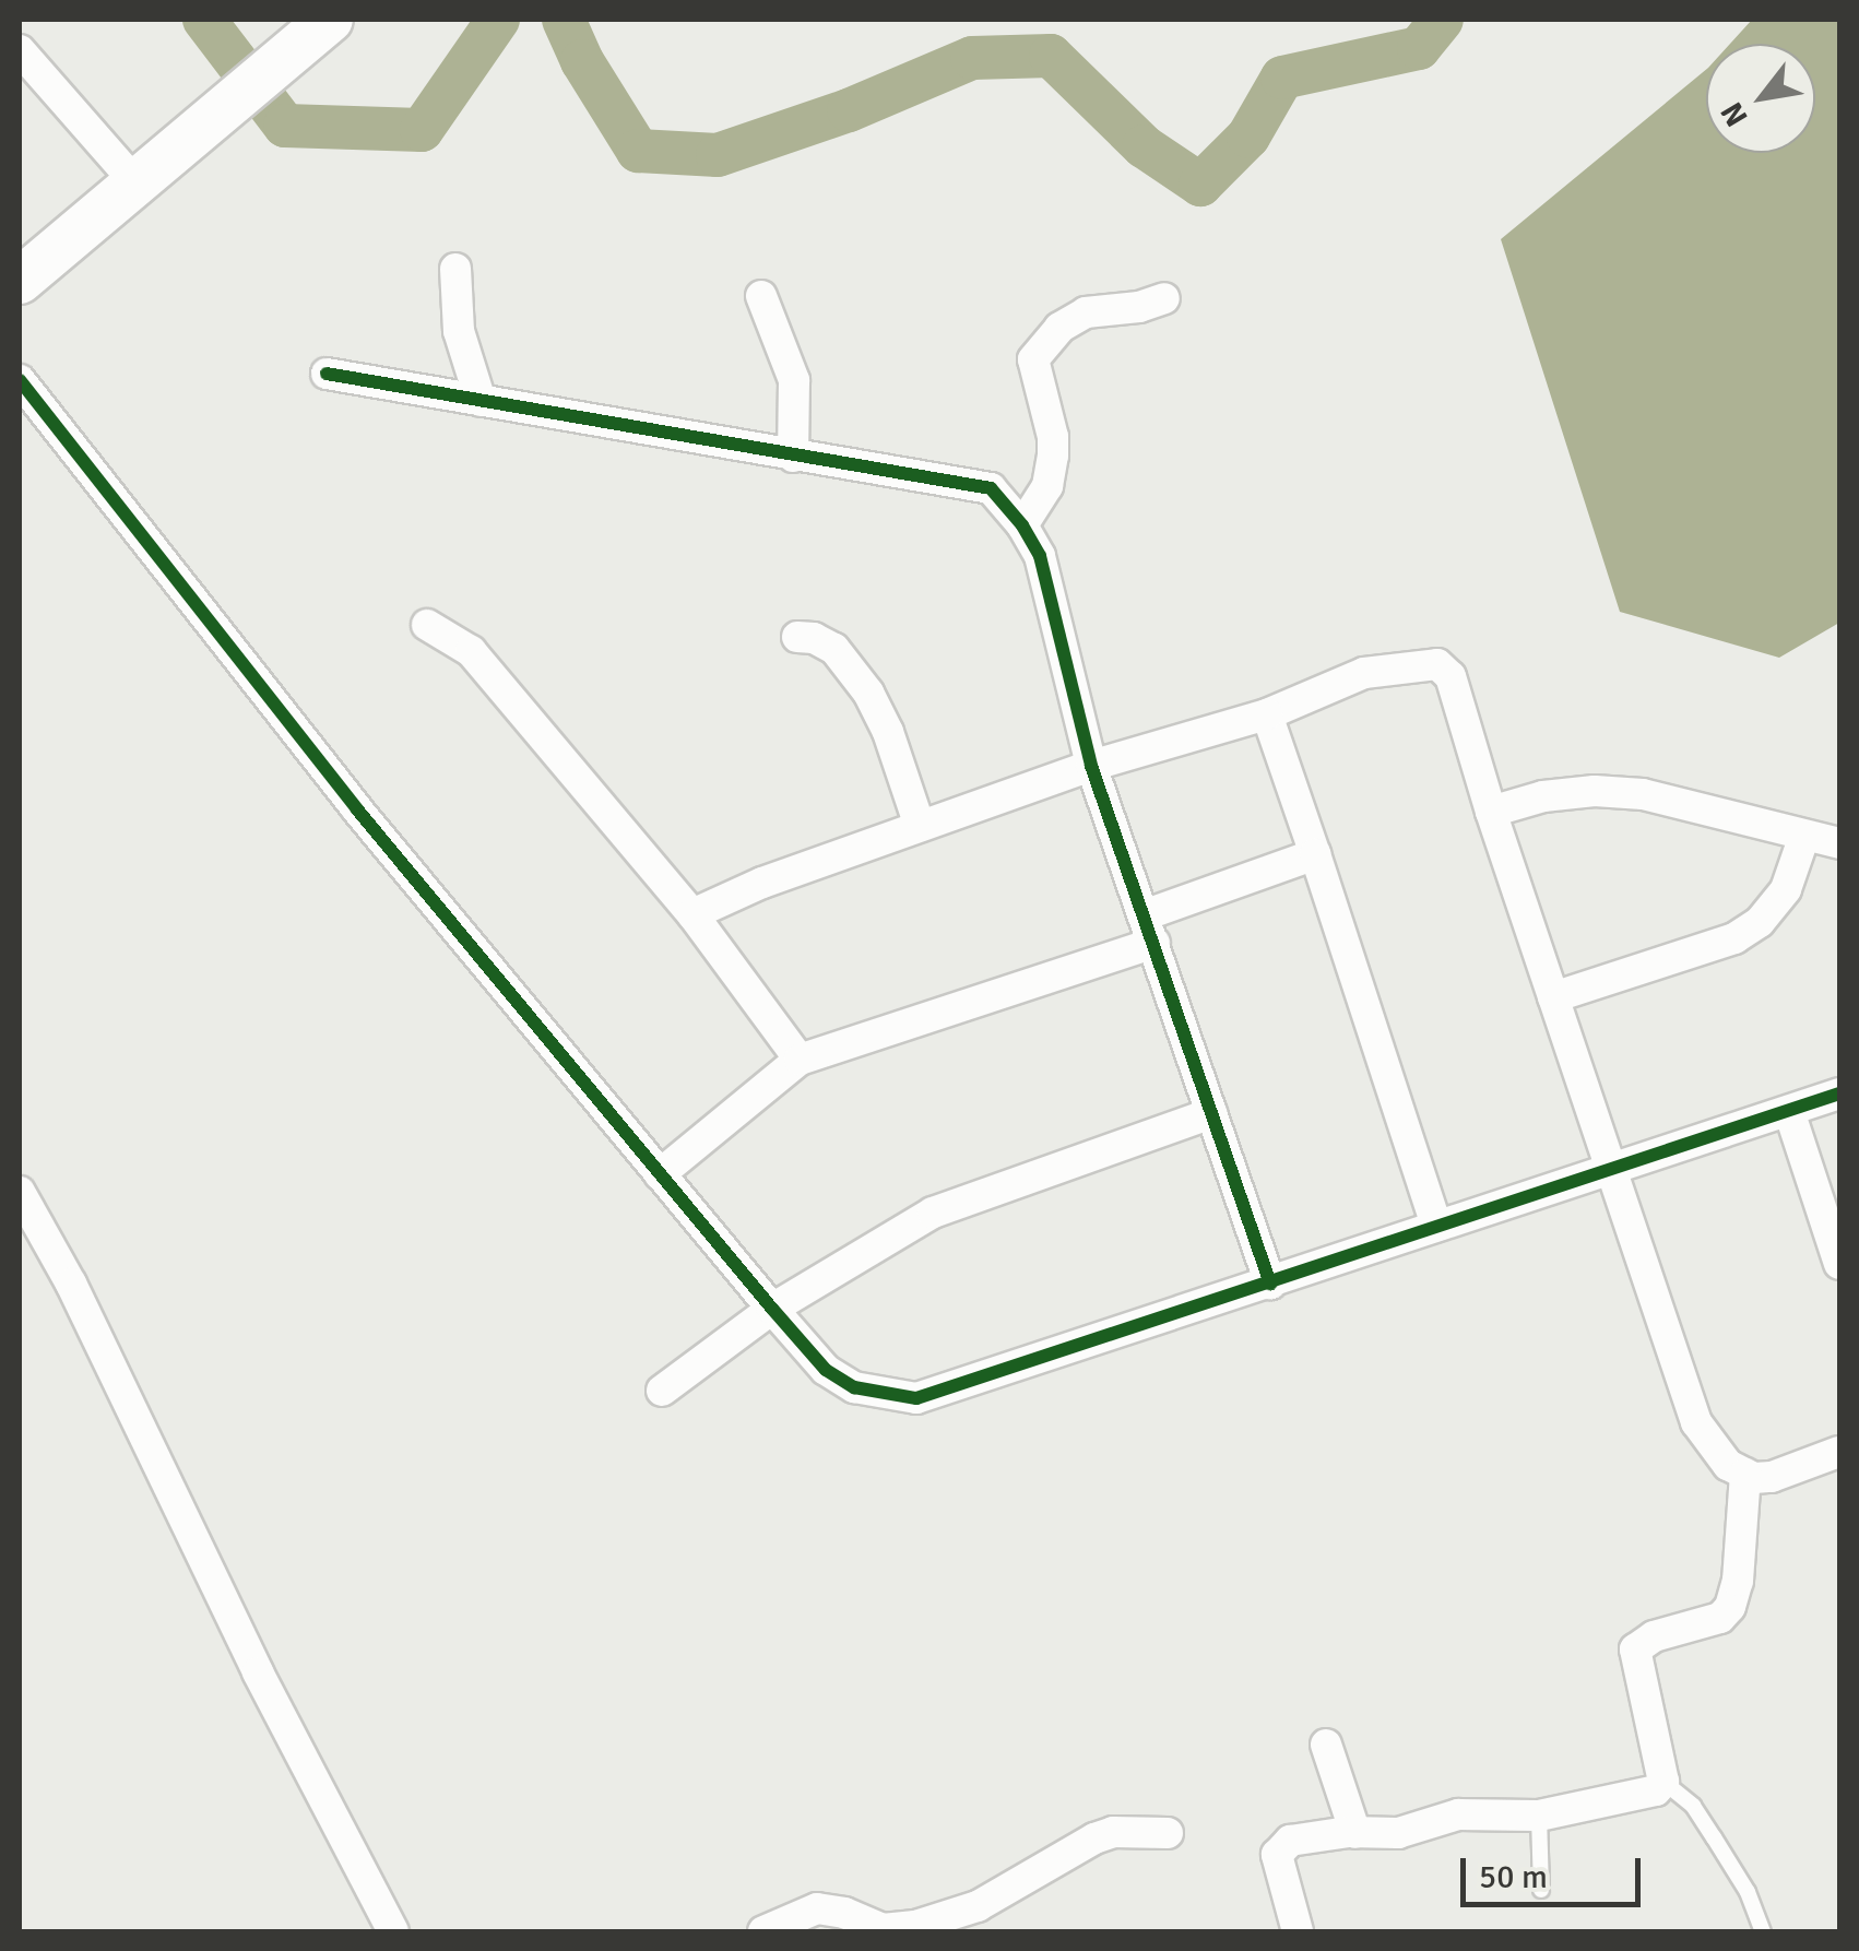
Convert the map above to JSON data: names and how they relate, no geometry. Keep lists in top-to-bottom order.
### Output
{
  "scale_bar": "50 m",
  "north": "bottom left"
}
